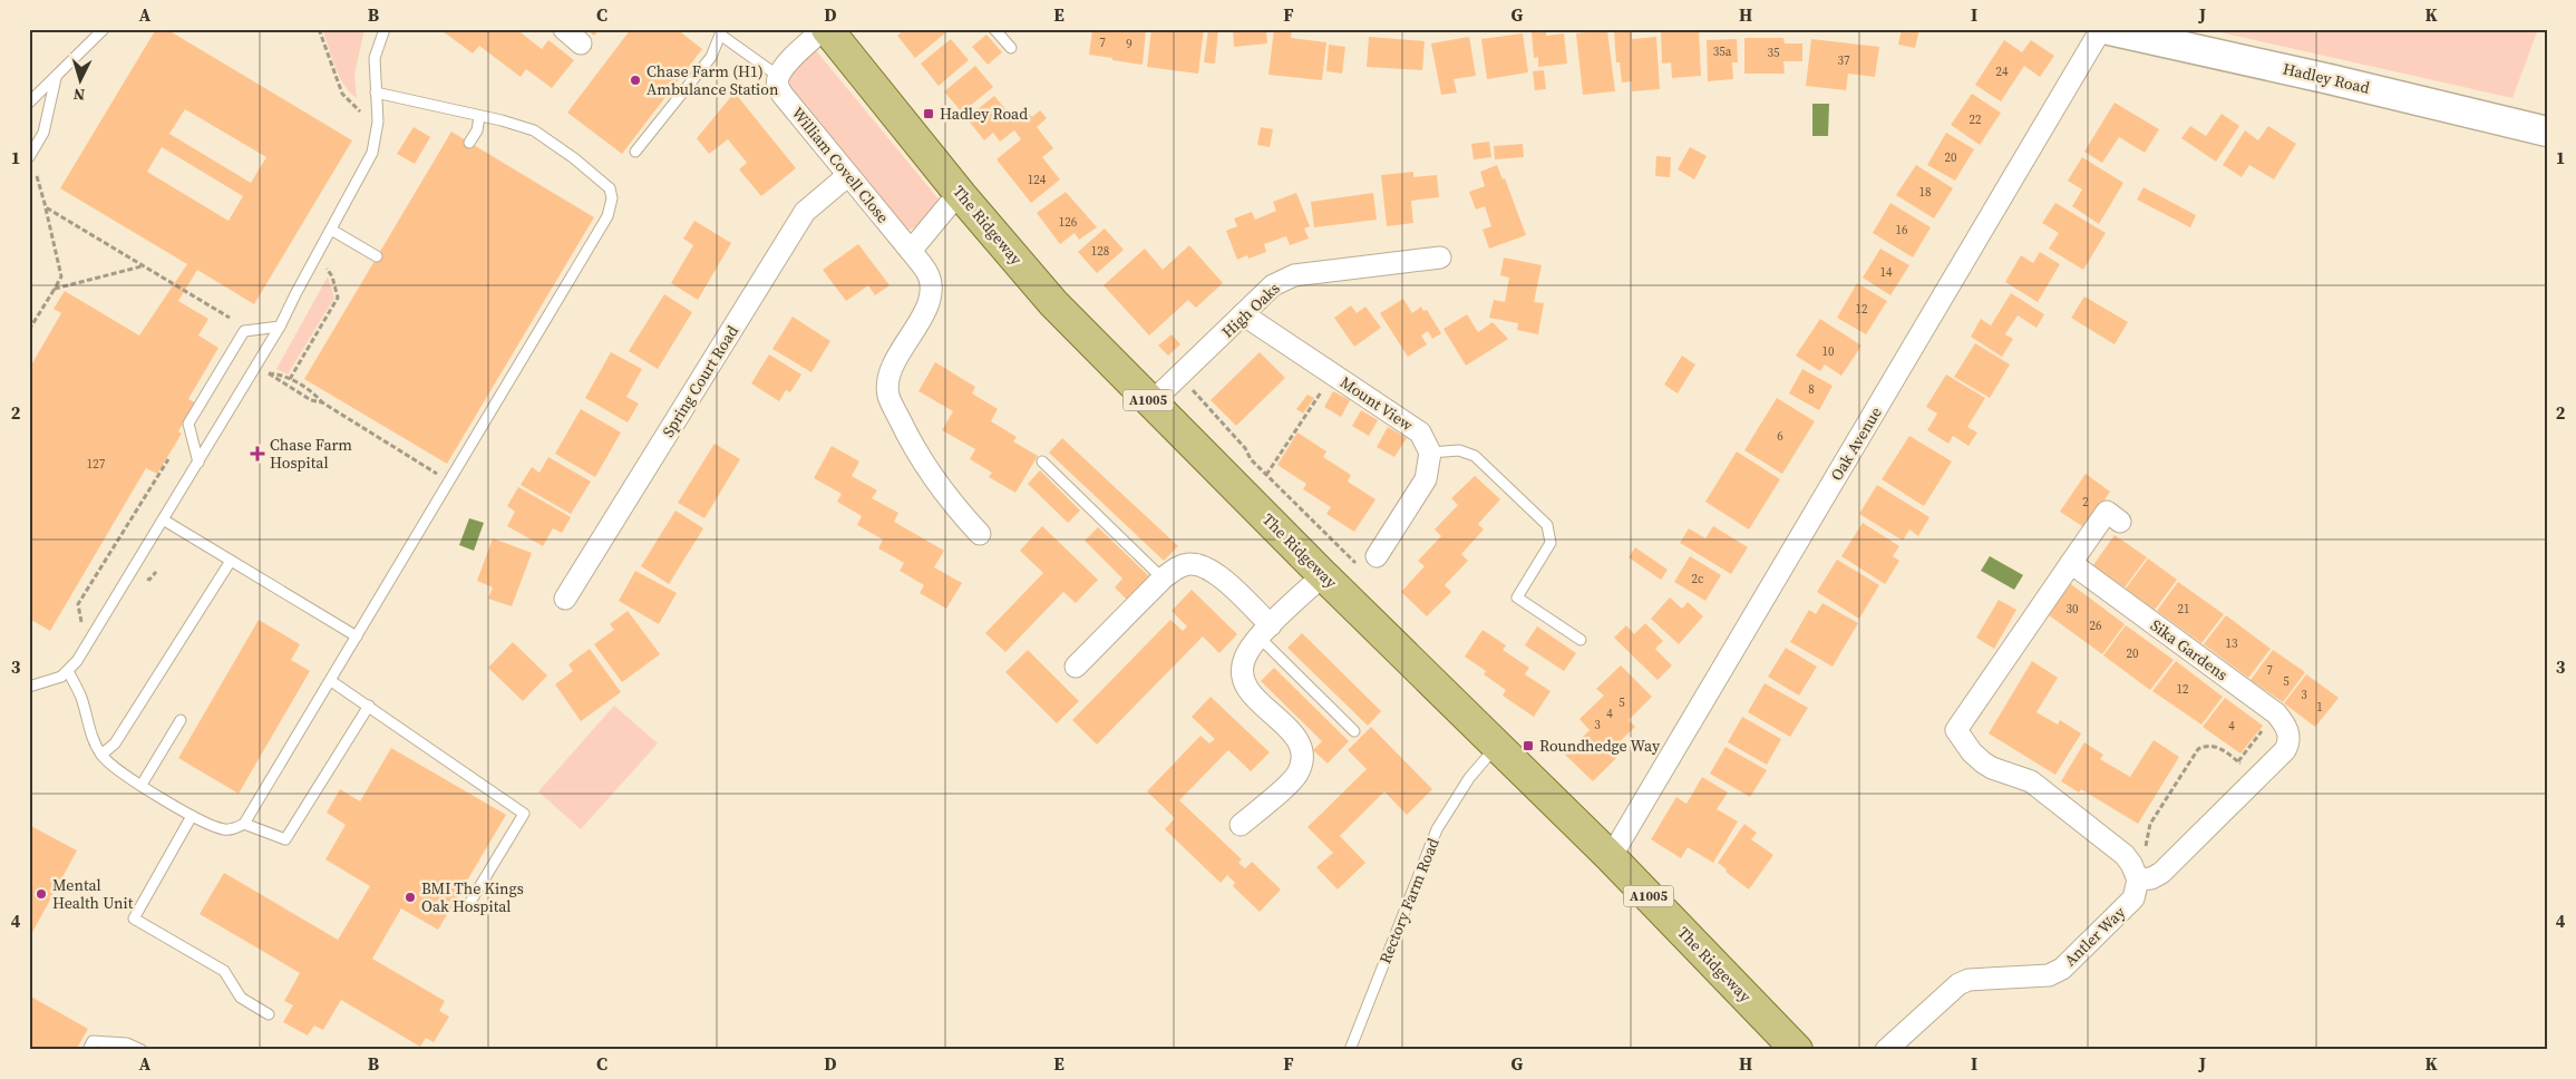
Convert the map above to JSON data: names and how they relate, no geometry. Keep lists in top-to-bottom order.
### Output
{
  "streets": {
    "main road": ["The Ridgeway", "A1005"],
    "street": [
      "Hadley Road",
      "William Covell Close",
      "High Oaks",
      "Spring Court Road",
      "Mount View",
      "Oak Avenue",
      "Sika Gardens",
      "Antler Way"
    ],
    "lane": ["Rectory Farm Road"]
  },
  "crossings": [
    ["Hadley Road", "Oak Avenue"],
    ["William Covell Close", "Spring Court Road"],
    ["The Ridgeway", "High Oaks"],
    ["The Ridgeway", "Oak Avenue"],
    ["The Ridgeway", "Rectory Farm Road"],
    ["High Oaks", "Mount View"],
    ["Sika Gardens", "Antler Way"]
  ],
  "places": {
    "other": ["Chase Farm (H1) Ambulance Station", "Mental Health Unit", "BMI The Kings Oak Hospital"],
    "transit": ["Hadley Road", "Roundhedge Way"],
    "health": ["Chase Farm Hospital"]
  },
  "house_numbers": [
    "7",
    "9",
    "35a",
    "35",
    "37",
    "24",
    "22",
    "20",
    "124",
    "18",
    "126",
    "16",
    "128",
    "14",
    "12",
    "10",
    "8",
    "6",
    "127",
    "2",
    "2c",
    "30",
    "21",
    "26",
    "13",
    "20",
    "7",
    "5",
    "12",
    "3",
    "5",
    "1",
    "4",
    "3",
    "4"
  ],
  "north": "bottom",
  "grid": {
    "columns": [
      "A",
      "B",
      "C",
      "D",
      "E",
      "F",
      "G",
      "H",
      "I",
      "J",
      "K"
    ],
    "rows": [
      "1",
      "2",
      "3",
      "4"
    ]
  }
}
